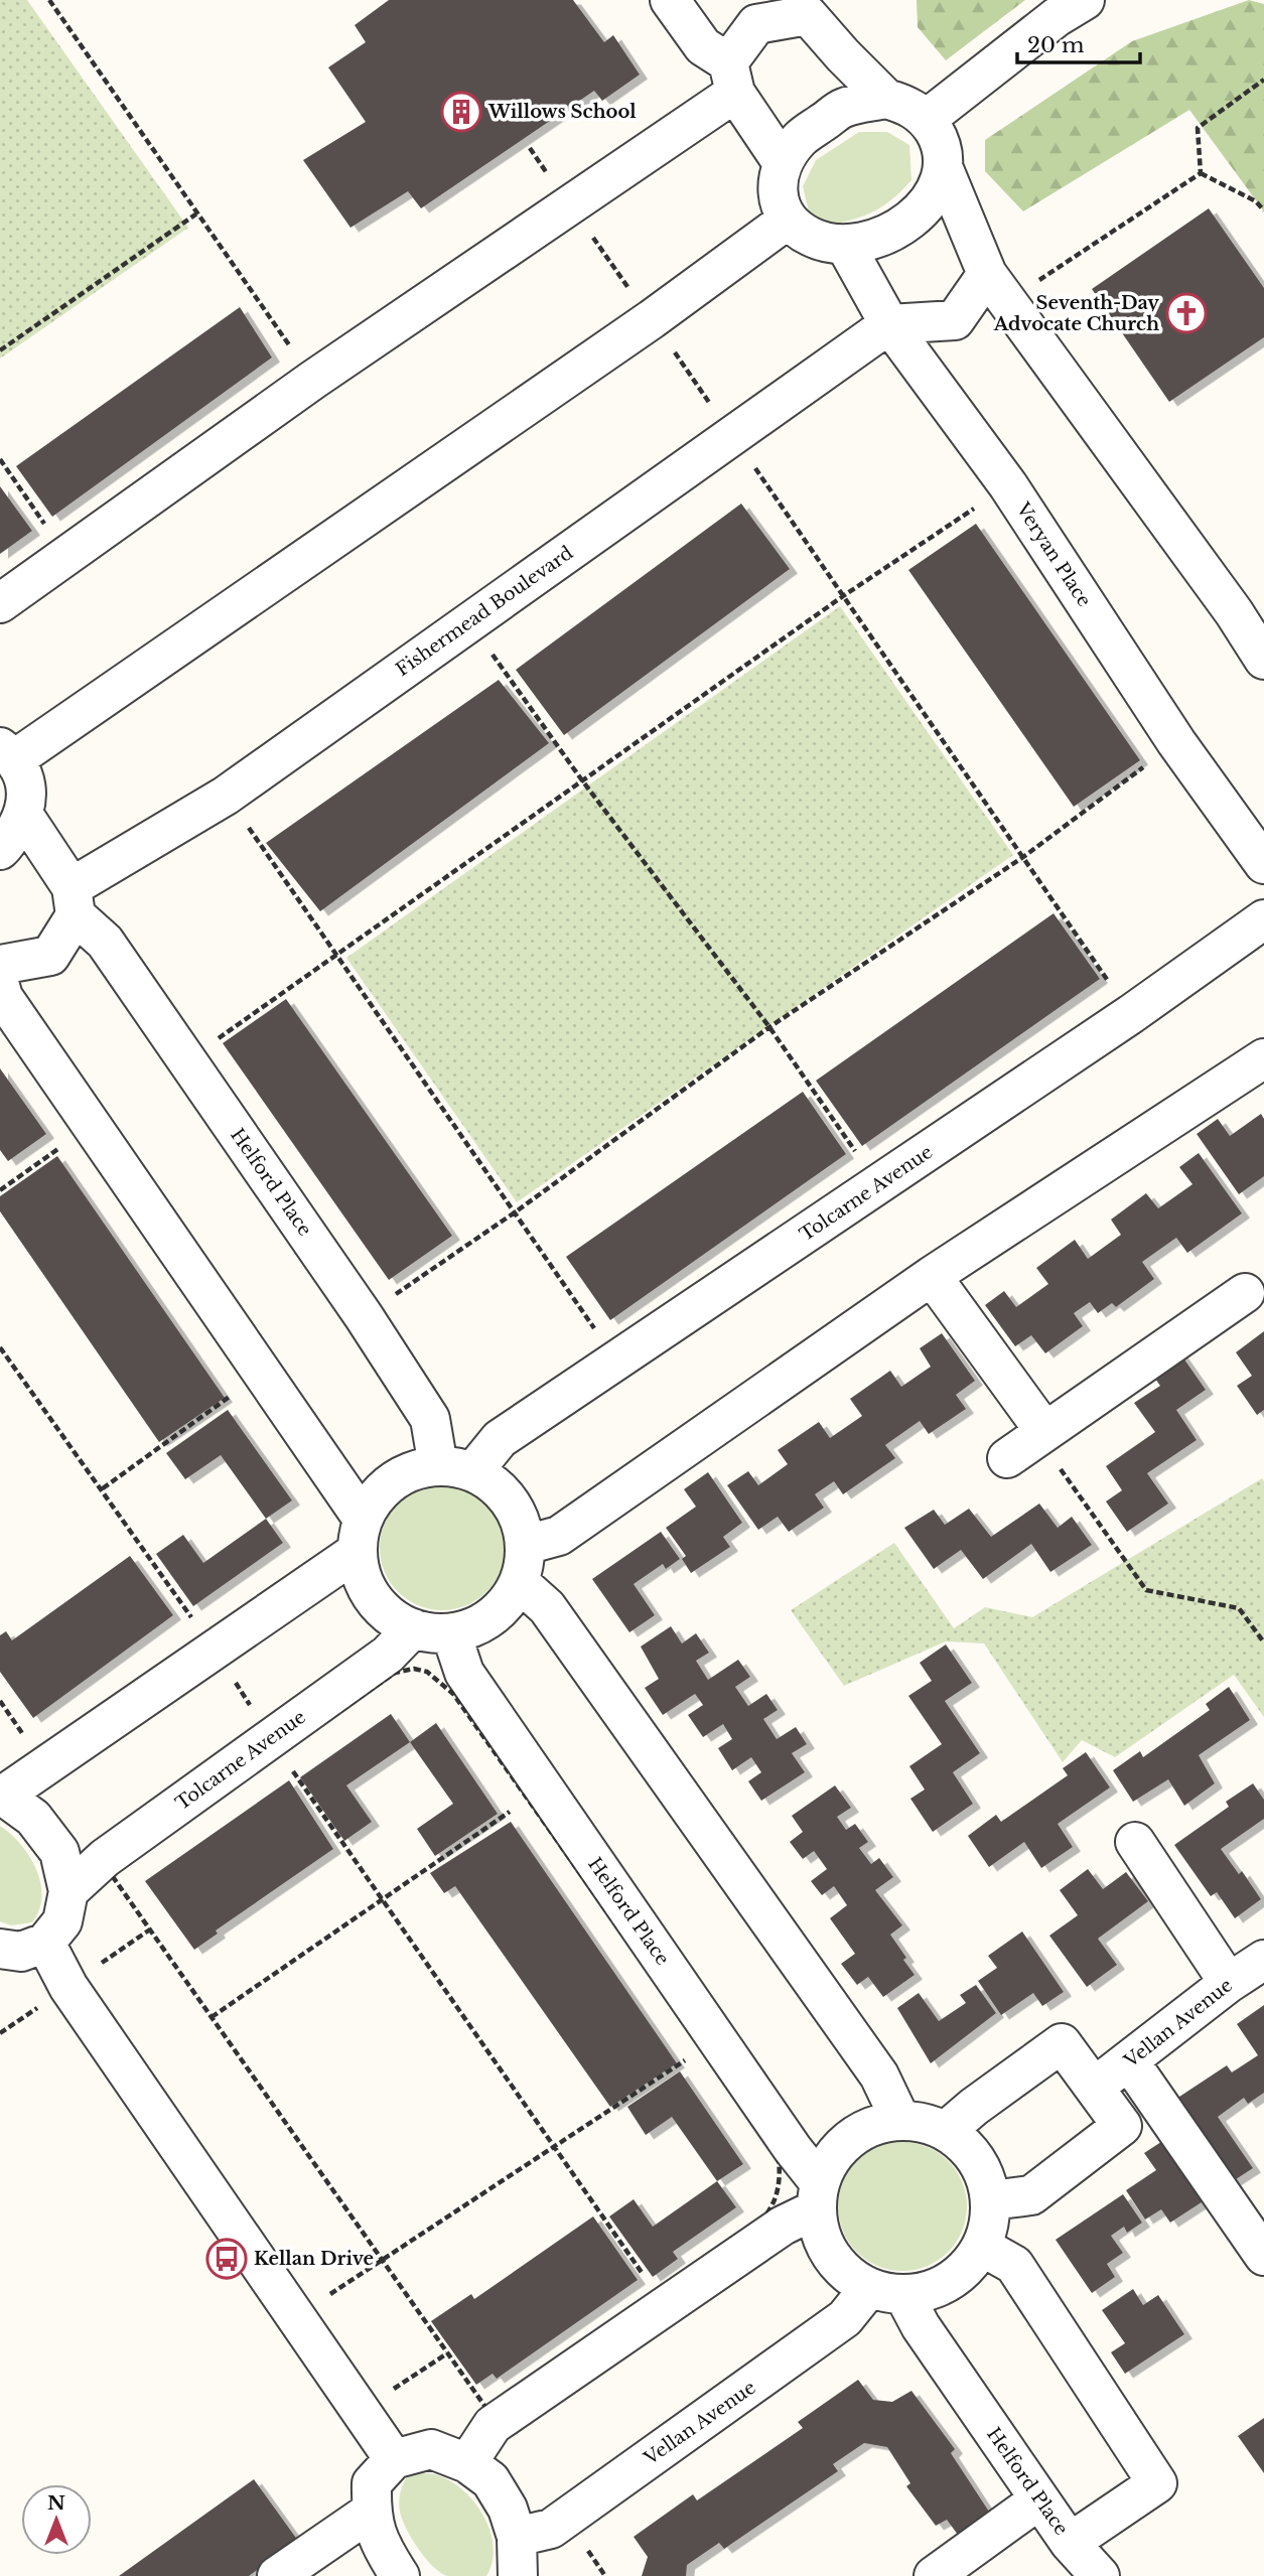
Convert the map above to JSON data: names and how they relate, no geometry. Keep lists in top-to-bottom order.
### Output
{
  "streets": {
    "street": [
      "Veryan Place",
      "Fishermead Boulevard",
      "Helford Place",
      "Tolcarne Avenue",
      "Vellan Avenue"
    ]
  },
  "crossings": [
    ["Veryan Place", "Fishermead Boulevard"],
    ["Fishermead Boulevard", "Helford Place"],
    ["Helford Place", "Tolcarne Avenue"],
    ["Helford Place", "Vellan Avenue"]
  ],
  "places": {
    "building": ["Willows School"],
    "church": ["Seventh-Day Advocate Church"],
    "bus stop": ["Kellan Drive"]
  },
  "scale_bar": "20 m",
  "north": "top"
}
